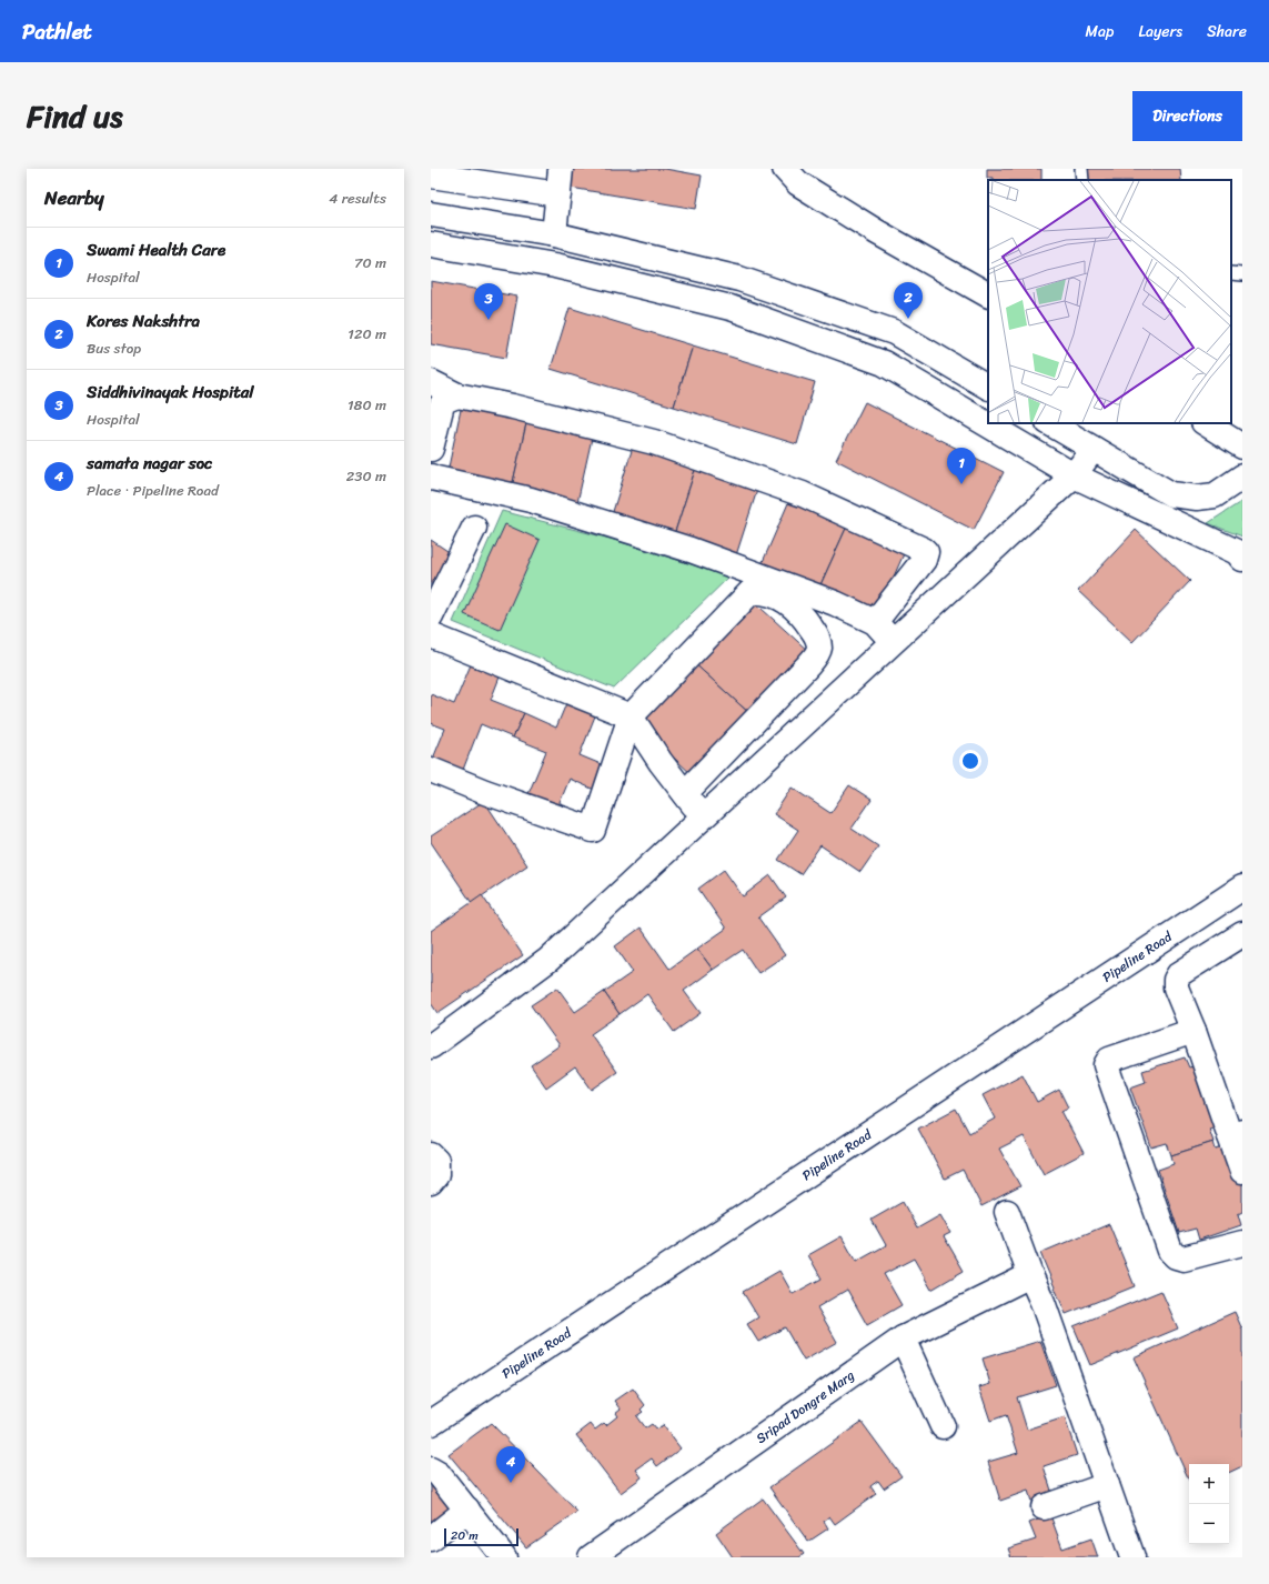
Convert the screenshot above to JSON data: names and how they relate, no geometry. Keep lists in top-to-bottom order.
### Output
{
  "streets": {
    "street": ["Pipeline Road", "Sripad Dongre Marg"]
  },
  "scale_bar": "20 m",
  "page": {
    "header": "Pathlet",
    "nav": ["Map", "Layers", "Share"],
    "title": "Find us",
    "buttons": "Directions",
    "heading": ["Nearby", "4 results"],
    "list": [
      {
        "mark": "1",
        "name": "Swami Health Care",
        "note": "Hospital",
        "value": "70 m"
      },
      {
        "mark": "2",
        "name": "Kores Nakshtra",
        "note": "Bus stop",
        "value": "120 m"
      },
      {
        "mark": "3",
        "name": "Siddhivinayak Hospital",
        "note": "Hospital",
        "value": "180 m"
      },
      {
        "mark": "4",
        "name": "samata nagar soc",
        "note": "Place · Pipeline Road",
        "value": "230 m"
      }
    ],
    "pins": [
      "2",
      "3",
      "1",
      "4"
    ],
    "map_buttons": ["+", "−"],
    "scale": "20 m"
  }
}
